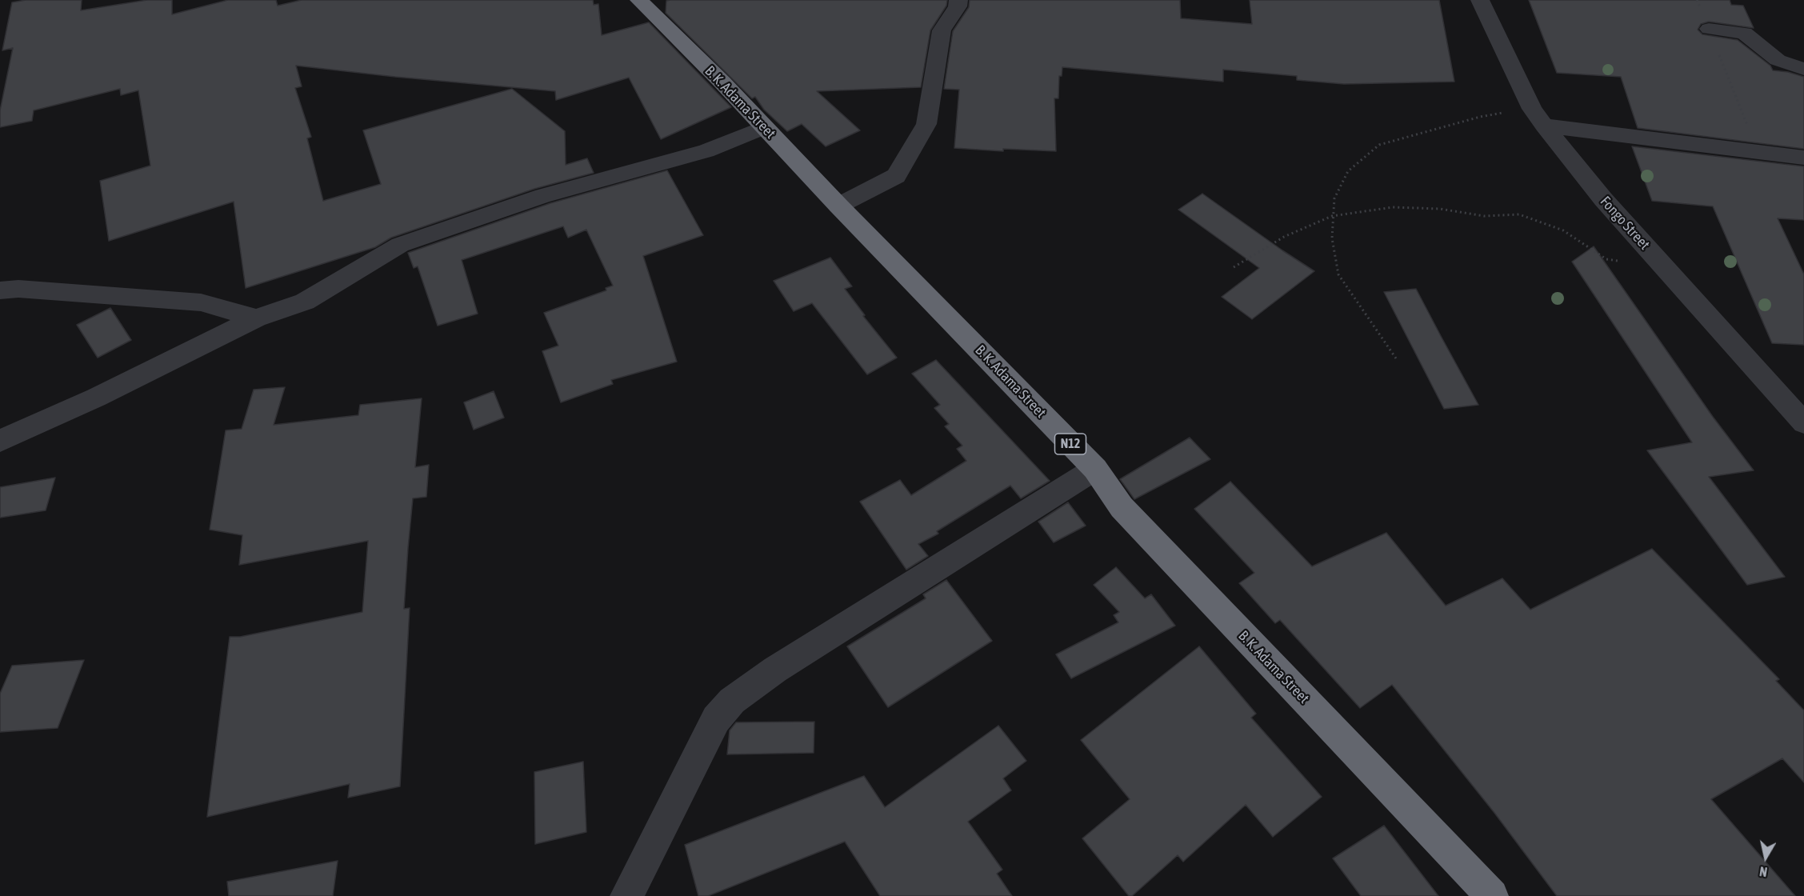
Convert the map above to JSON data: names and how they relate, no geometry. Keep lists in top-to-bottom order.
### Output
{
  "streets": {
    "highway": ["B. K. Adama Street", "N12"],
    "street": ["Fongo Street"]
  },
  "north": "bottom"
}
